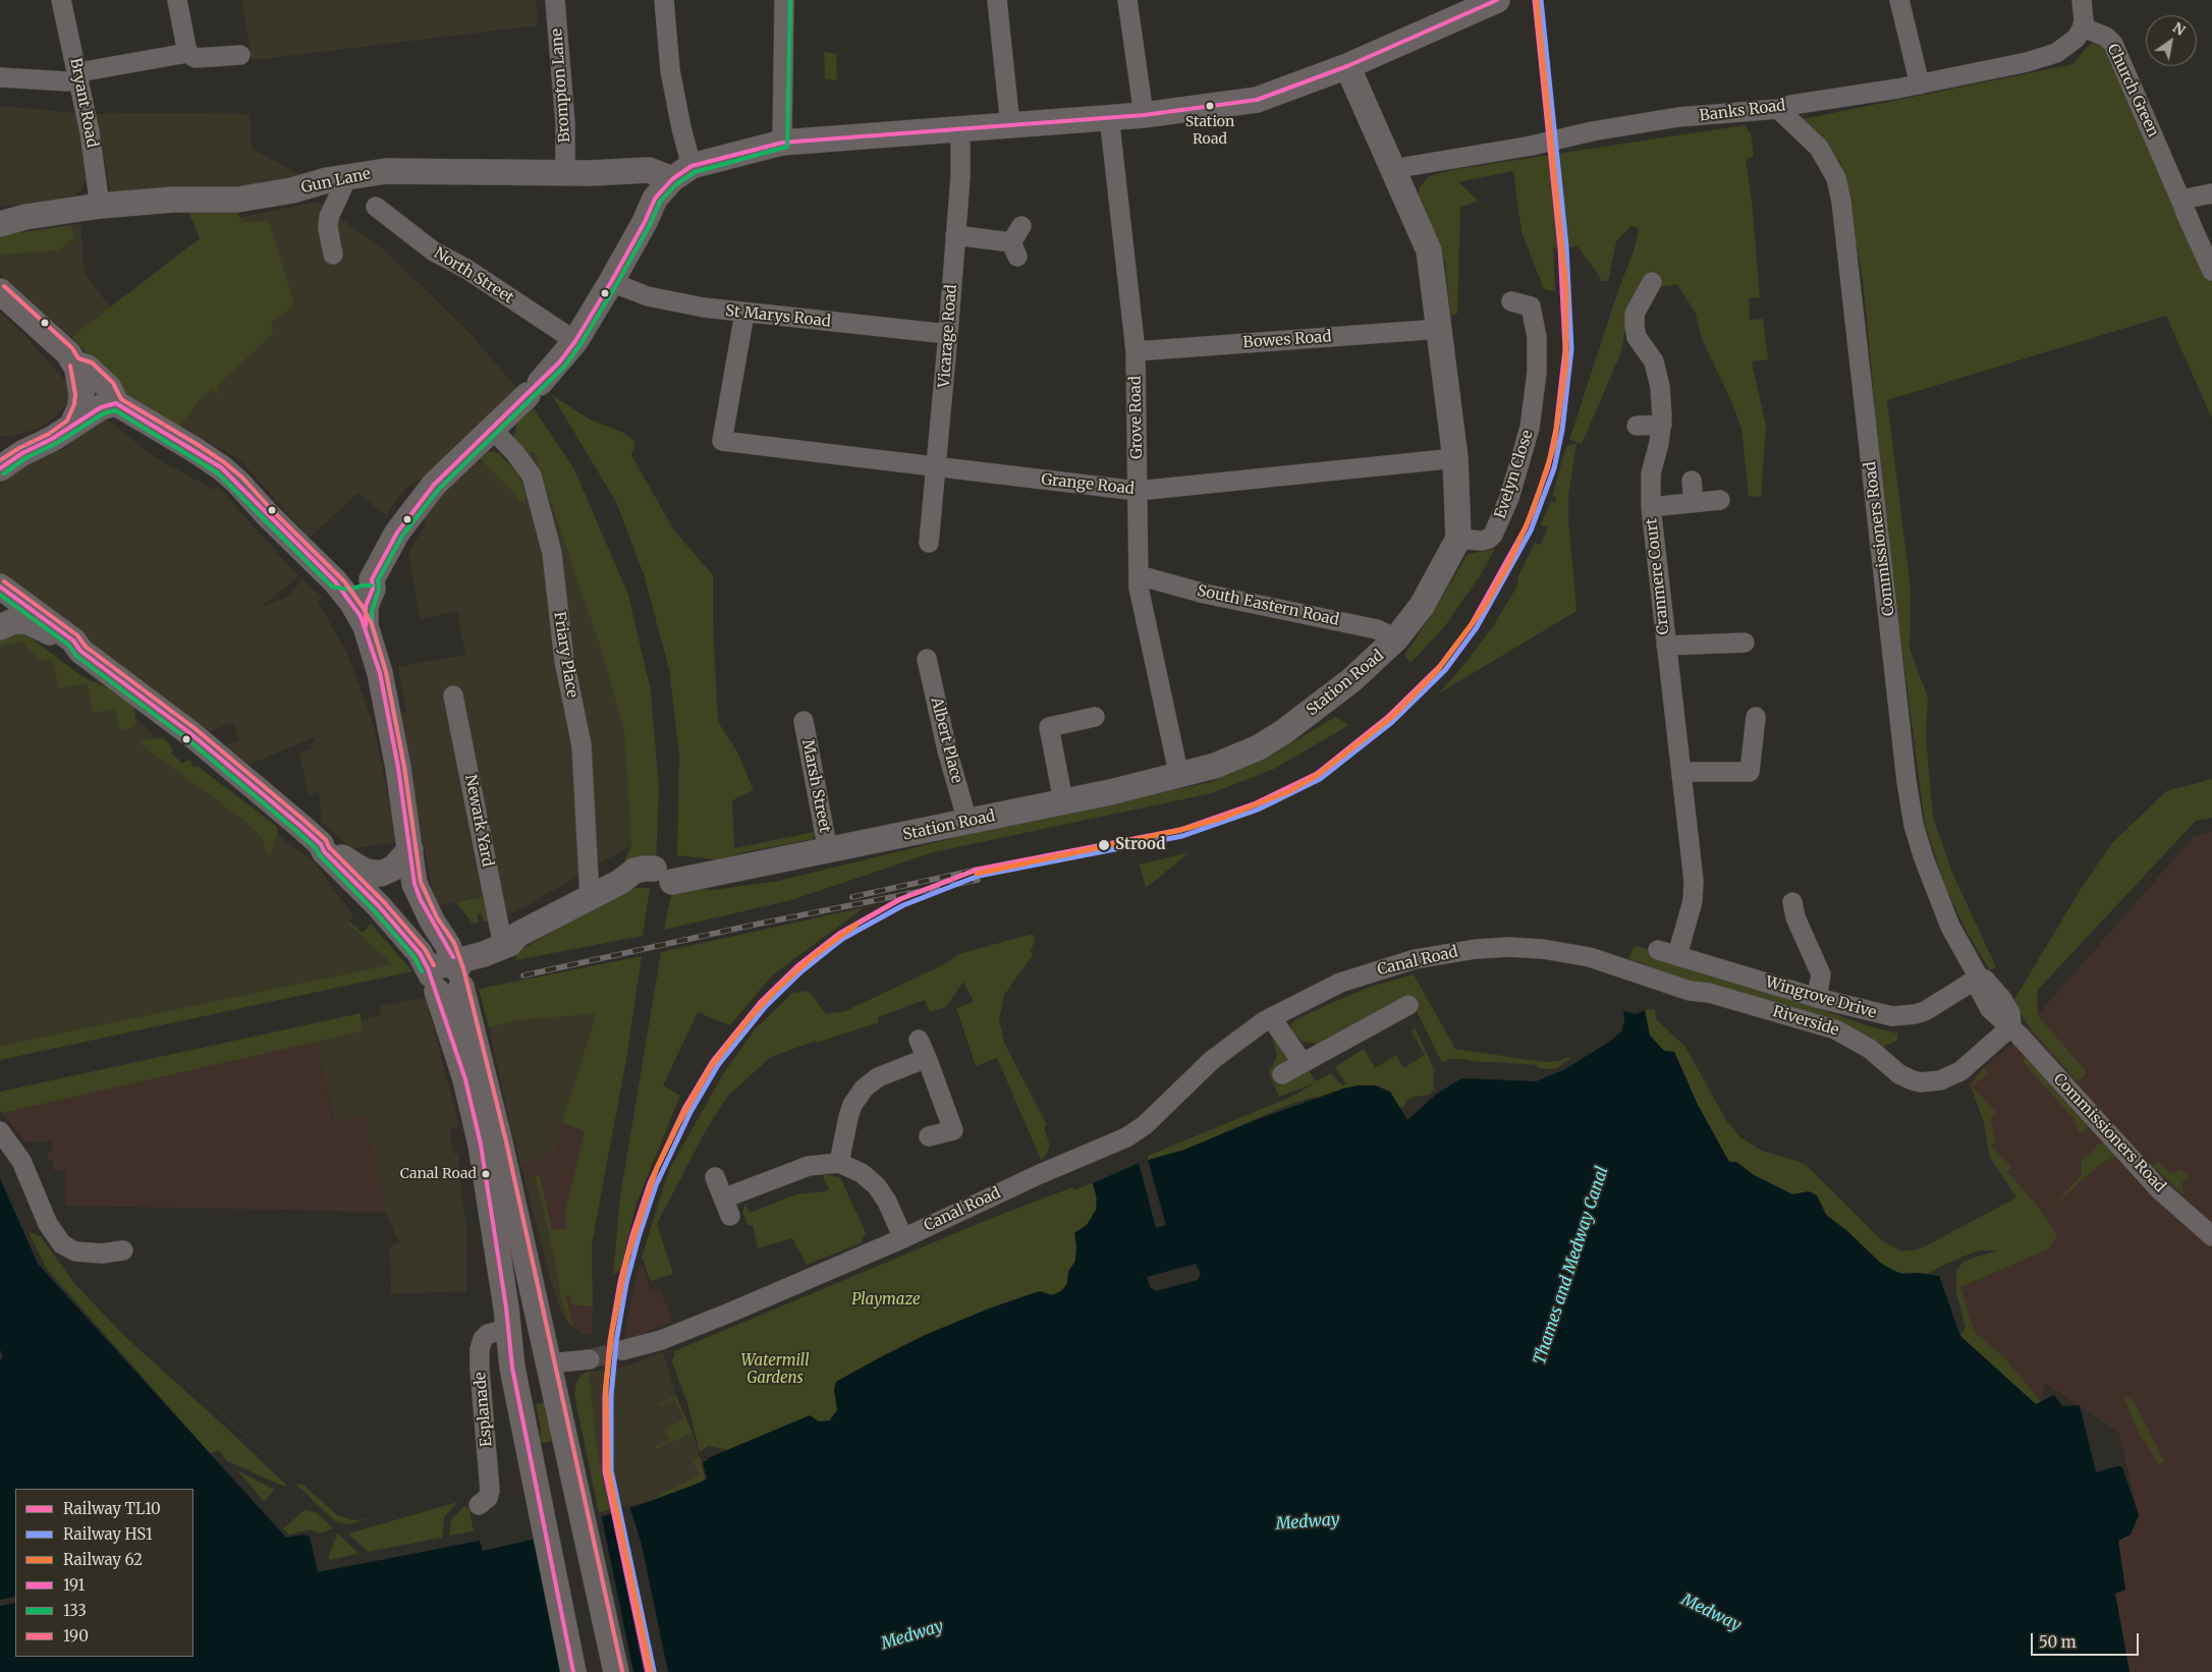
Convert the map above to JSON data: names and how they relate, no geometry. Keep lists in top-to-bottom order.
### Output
{
  "streets": {
    "main road": ["Gun Lane", "Station Road"],
    "street": [
      "Brompton Lane",
      "Church Green",
      "Bryant Road",
      "Banks Road",
      "North Street",
      "St Marys Road",
      "Vicarage Road",
      "Bowes Road",
      "Grove Road",
      "Evelyn Close",
      "Grange Road",
      "Commissioners Road",
      "Cranmere Court",
      "South Eastern Road",
      "Friary Place",
      "Albert Place",
      "Marsh Street",
      "Newark Yard",
      "Canal Road",
      "Wingrove Drive",
      "Riverside",
      "Esplanade"
    ]
  },
  "crossings": [
    ["Brompton Lane", "Gun Lane"],
    ["Church Green", "Banks Road"],
    ["Bryant Road", "Gun Lane"],
    ["Banks Road", "Commissioners Road"],
    ["St Marys Road", "Vicarage Road"],
    ["St Marys Road", "Grange Road"],
    ["Vicarage Road", "Grange Road"],
    ["Bowes Road", "Grove Road"],
    ["Grove Road", "Grange Road"],
    ["Grove Road", "South Eastern Road"],
    ["Grove Road", "Station Road"],
    ["Evelyn Close", "Station Road"],
    ["Commissioners Road", "Wingrove Drive"],
    ["Commissioners Road", "Riverside"],
    ["Cranmere Court", "Wingrove Drive"],
    ["South Eastern Road", "Station Road"],
    ["Friary Place", "Station Road"],
    ["Station Road", "Albert Place"],
    ["Station Road", "Marsh Street"],
    ["Station Road", "Newark Yard"],
    ["Canal Road", "Riverside"]
  ],
  "water": ["Thames and Medway Canal", "Medway"],
  "parks": ["Playmaze", "Watermill Gardens"],
  "places": ["Station Road", "Strood", "Canal Road"],
  "lines": [
    "rail line TL10",
    "rail line HS1",
    "transit line 191",
    "transit line 133",
    "rail line 62",
    "transit line 190"
  ],
  "legend": [
    "Railway TL10",
    "Railway HS1",
    "Railway 62",
    "191",
    "133",
    "190"
  ],
  "scale_bar": "50 m",
  "north": "top right"
}
